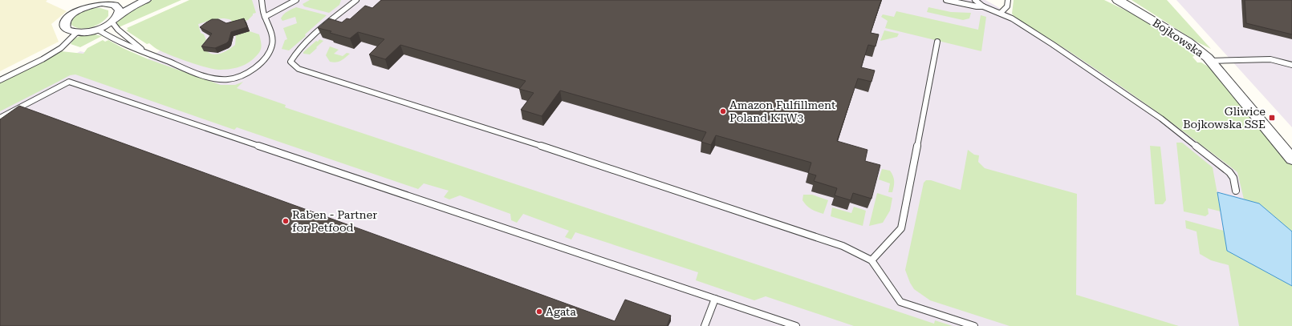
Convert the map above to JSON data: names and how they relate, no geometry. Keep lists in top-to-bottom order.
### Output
{
  "streets": {
    "street": ["Bojkowska"]
  },
  "places": {
    "other": ["Amazon Fulfillment Poland KTW3", "Raben - Partner for Petfood", "Agata"],
    "transit": ["Gliwice Bojkowska SSE"]
  }
}
